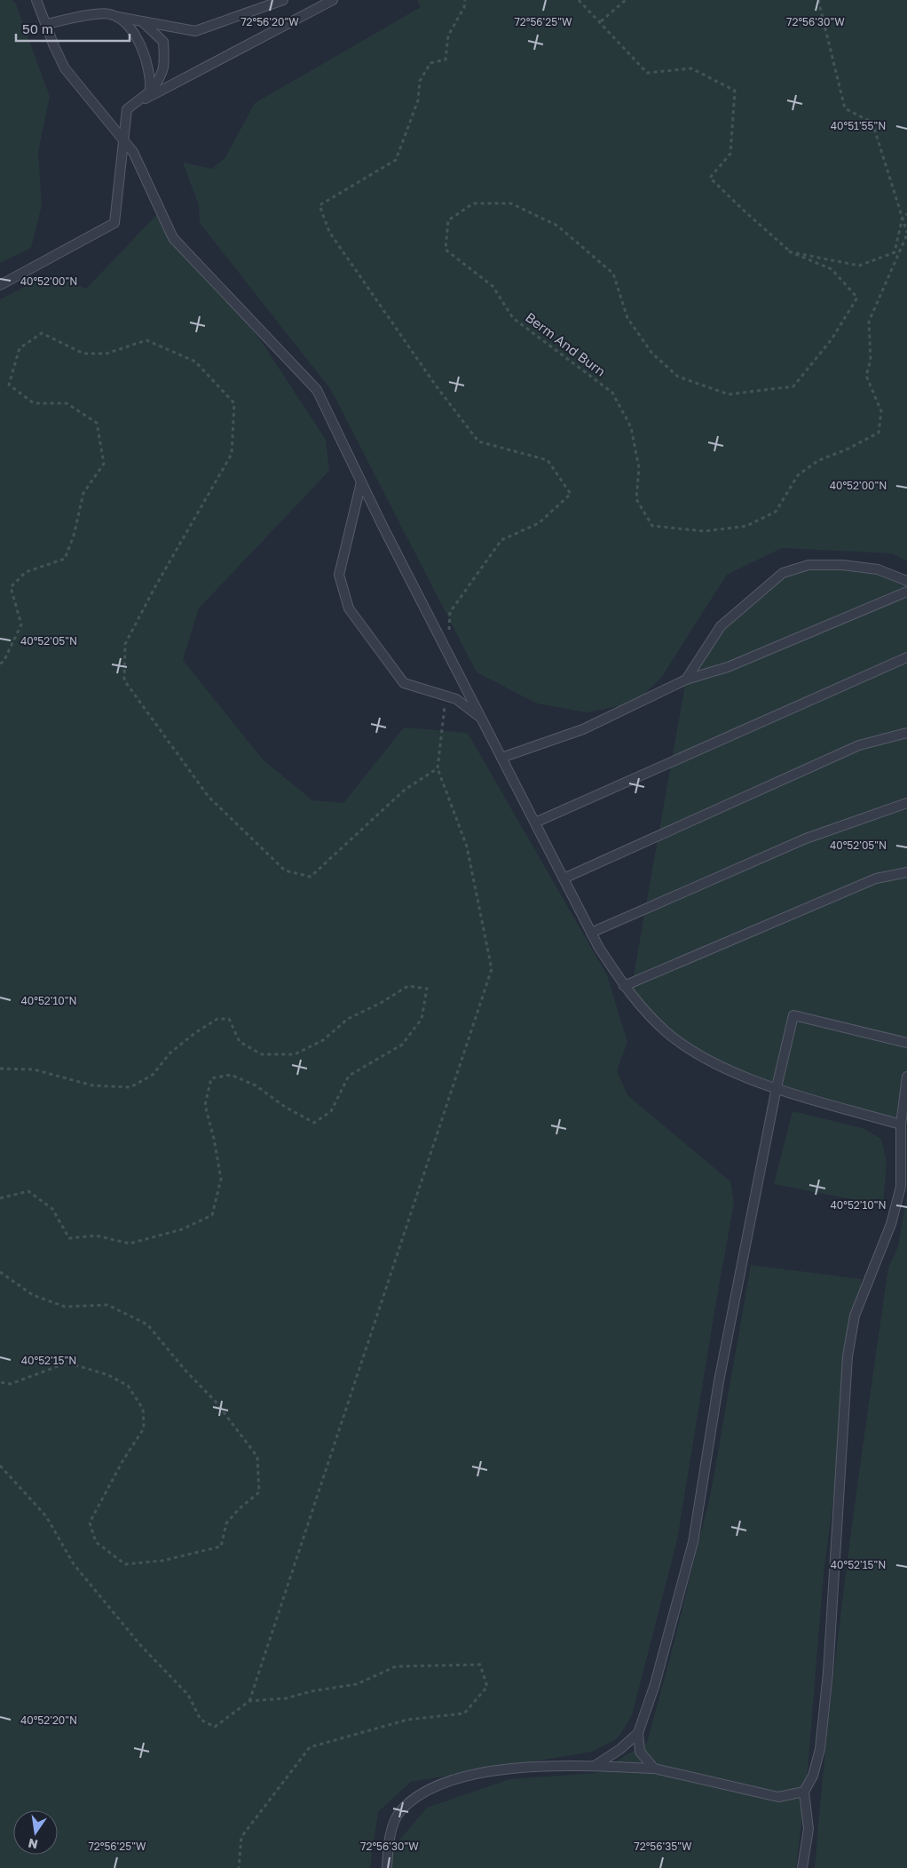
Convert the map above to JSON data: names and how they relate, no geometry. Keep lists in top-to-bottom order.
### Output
{
  "streets": {
    "path": ["Berm And Burn"]
  },
  "scale_bar": "50 m",
  "north": "bottom",
  "coordinates": [
    "72°56'20\"W",
    "72°56'25\"W",
    "72°56'30\"W",
    "40°51'55\"N",
    "40°52'00\"N",
    "40°52'05\"N",
    "40°52'10\"N",
    "40°52'15\"N",
    "40°52'20\"N",
    "72°56'35\"W"
  ]
}
